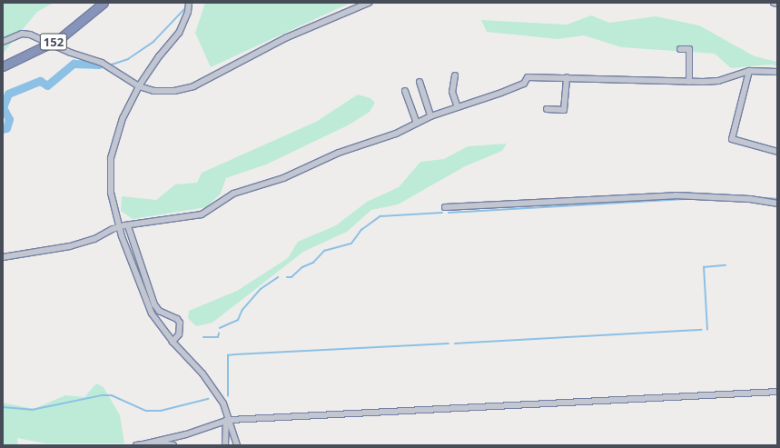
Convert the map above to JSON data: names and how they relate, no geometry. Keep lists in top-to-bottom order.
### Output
{
  "streets": {
    "highway": ["152"]
  }
}
